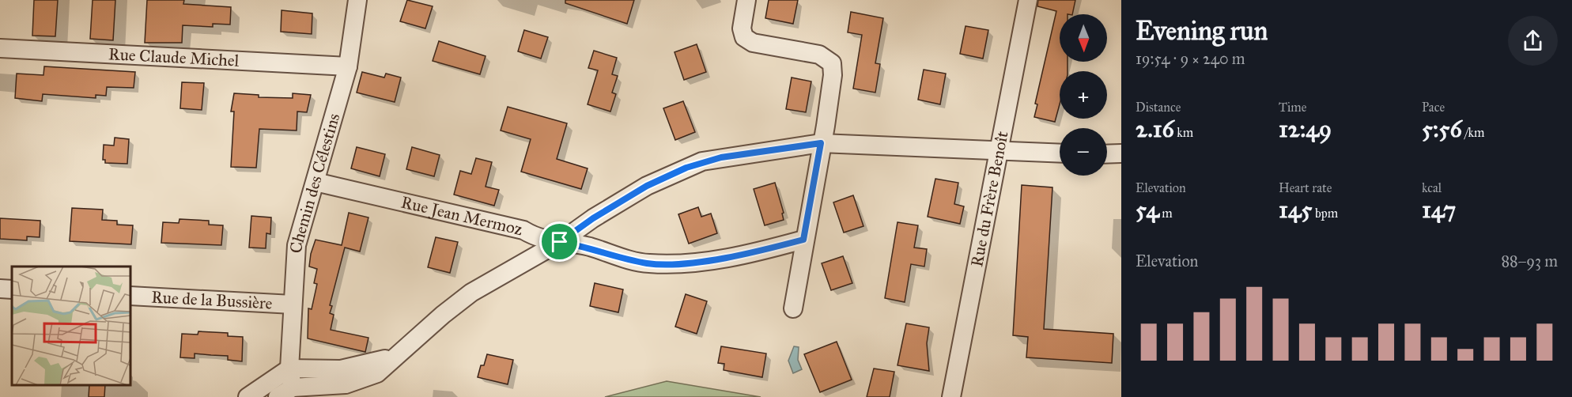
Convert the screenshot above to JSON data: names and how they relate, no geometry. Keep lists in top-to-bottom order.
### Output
{
  "streets": {
    "street": [
      "Rue Claude Michel",
      "Chemin des Célestins",
      "Rue du Frère Benoît",
      "Rue Jean Mermoz",
      "Rue de la Bussière"
    ]
  },
  "crossings": [
    ["Rue Claude Michel", "Chemin des Célestins"],
    ["Chemin des Célestins", "Rue Jean Mermoz"],
    ["Chemin des Célestins", "Rue de la Bussière"]
  ],
  "north": "bottom",
  "page": {
    "heading": ["Evening run", "19:54 · 9 × 240 m"],
    "map_buttons": ["+", "−"],
    "stats": [
      ["Distance", "2.16 km"],
      ["Time", "12:49"],
      ["Pace", "5:56 /km"],
      ["Elevation", "54 m"],
      ["Heart rate", "145 bpm"],
      ["kcal", "147"]
    ],
    "chart": ["Elevation", "88–93 m"]
  }
}
